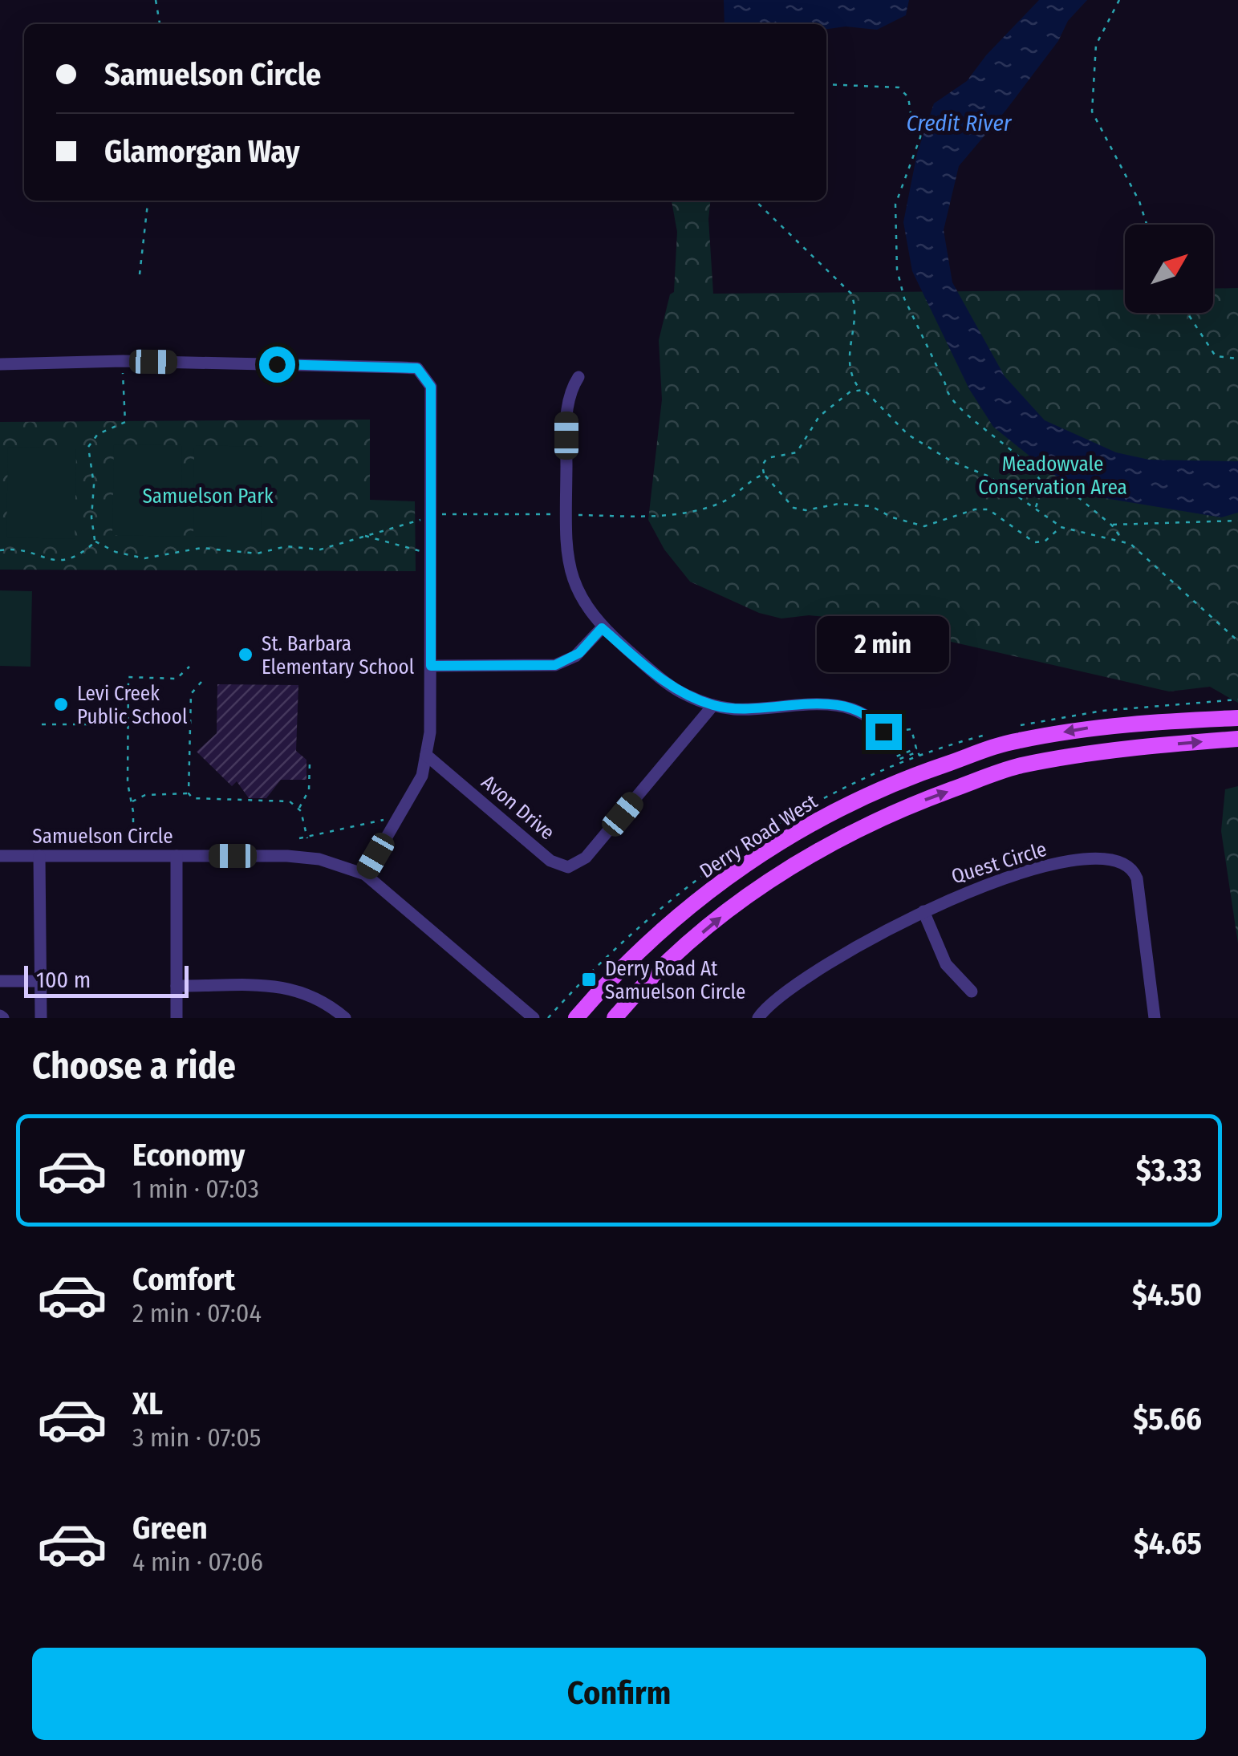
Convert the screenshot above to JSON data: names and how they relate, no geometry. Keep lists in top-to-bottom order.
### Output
{
  "streets": {
    "main road": ["Derry Road West"],
    "street": ["Avon Drive", "Samuelson Circle", "Quest Circle"]
  },
  "water": ["Credit River"],
  "parks": ["Meadowvale Conservation Area", "Samuelson Park"],
  "places": {
    "other": ["St. Barbara Elementary School", "Levi Creek Public School"],
    "transit": ["Derry Road At Samuelson Circle"]
  },
  "scale_bar": "100 m",
  "north": "top right",
  "page": {
    "banner": ["Samuelson Circle", "Glamorgan Way"],
    "bubble": "2 min",
    "scale": "100 m",
    "heading": "Choose a ride",
    "list": [
      {
        "name": "Economy",
        "note": "1 min · 07:03",
        "value": "$3.33"
      },
      {
        "name": "Comfort",
        "note": "2 min · 07:04",
        "value": "$4.50"
      },
      {
        "name": "XL",
        "note": "3 min · 07:05",
        "value": "$5.66"
      },
      {
        "name": "Green",
        "note": "4 min · 07:06",
        "value": "$4.65"
      }
    ],
    "buttons": "Confirm"
  }
}
